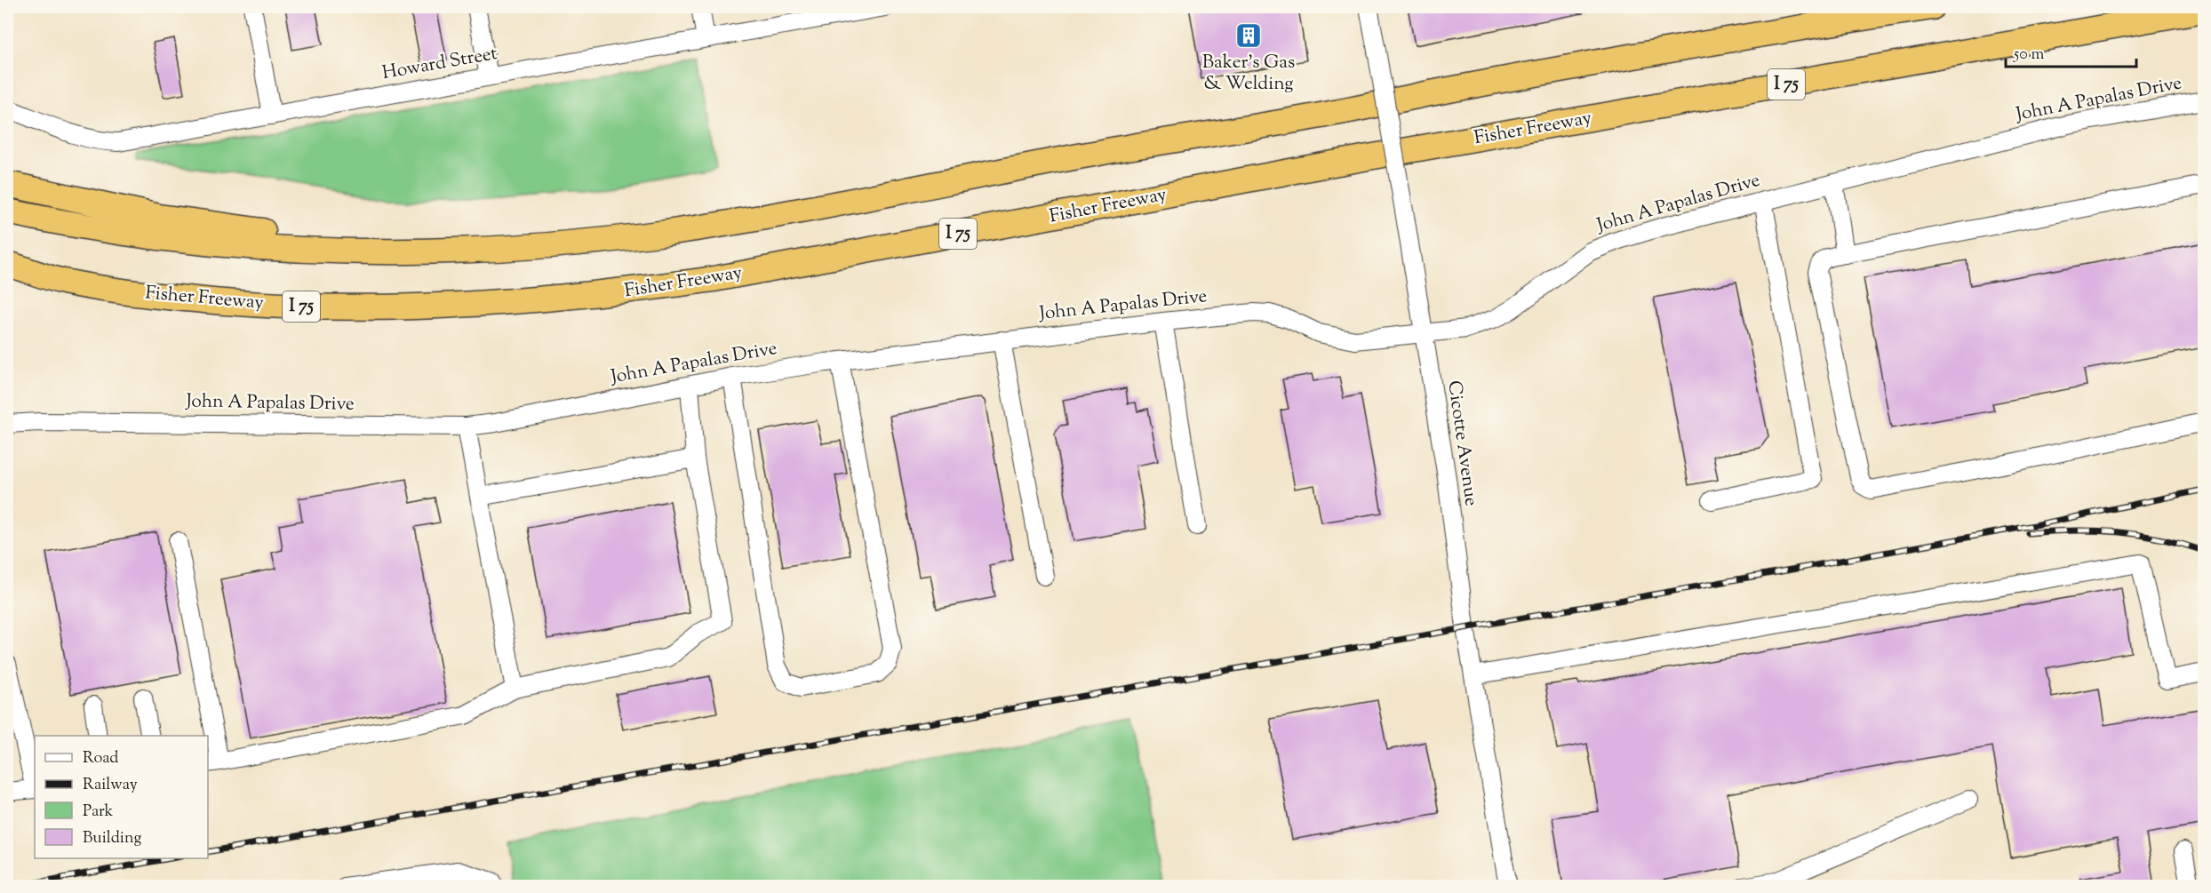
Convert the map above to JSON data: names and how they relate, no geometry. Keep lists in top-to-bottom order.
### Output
{
  "streets": {
    "highway": ["I 75", "Fisher Freeway"],
    "street": ["Howard Street", "John A Papalas Drive", "Cicotte Avenue"]
  },
  "crossings": [
    ["John A Papalas Drive", "Cicotte Avenue"]
  ],
  "places": {
    "building": ["Baker's Gas & Welding"]
  },
  "legend": [
    "Road",
    "Railway",
    "Park",
    "Building"
  ],
  "scale_bar": "50 m"
}
